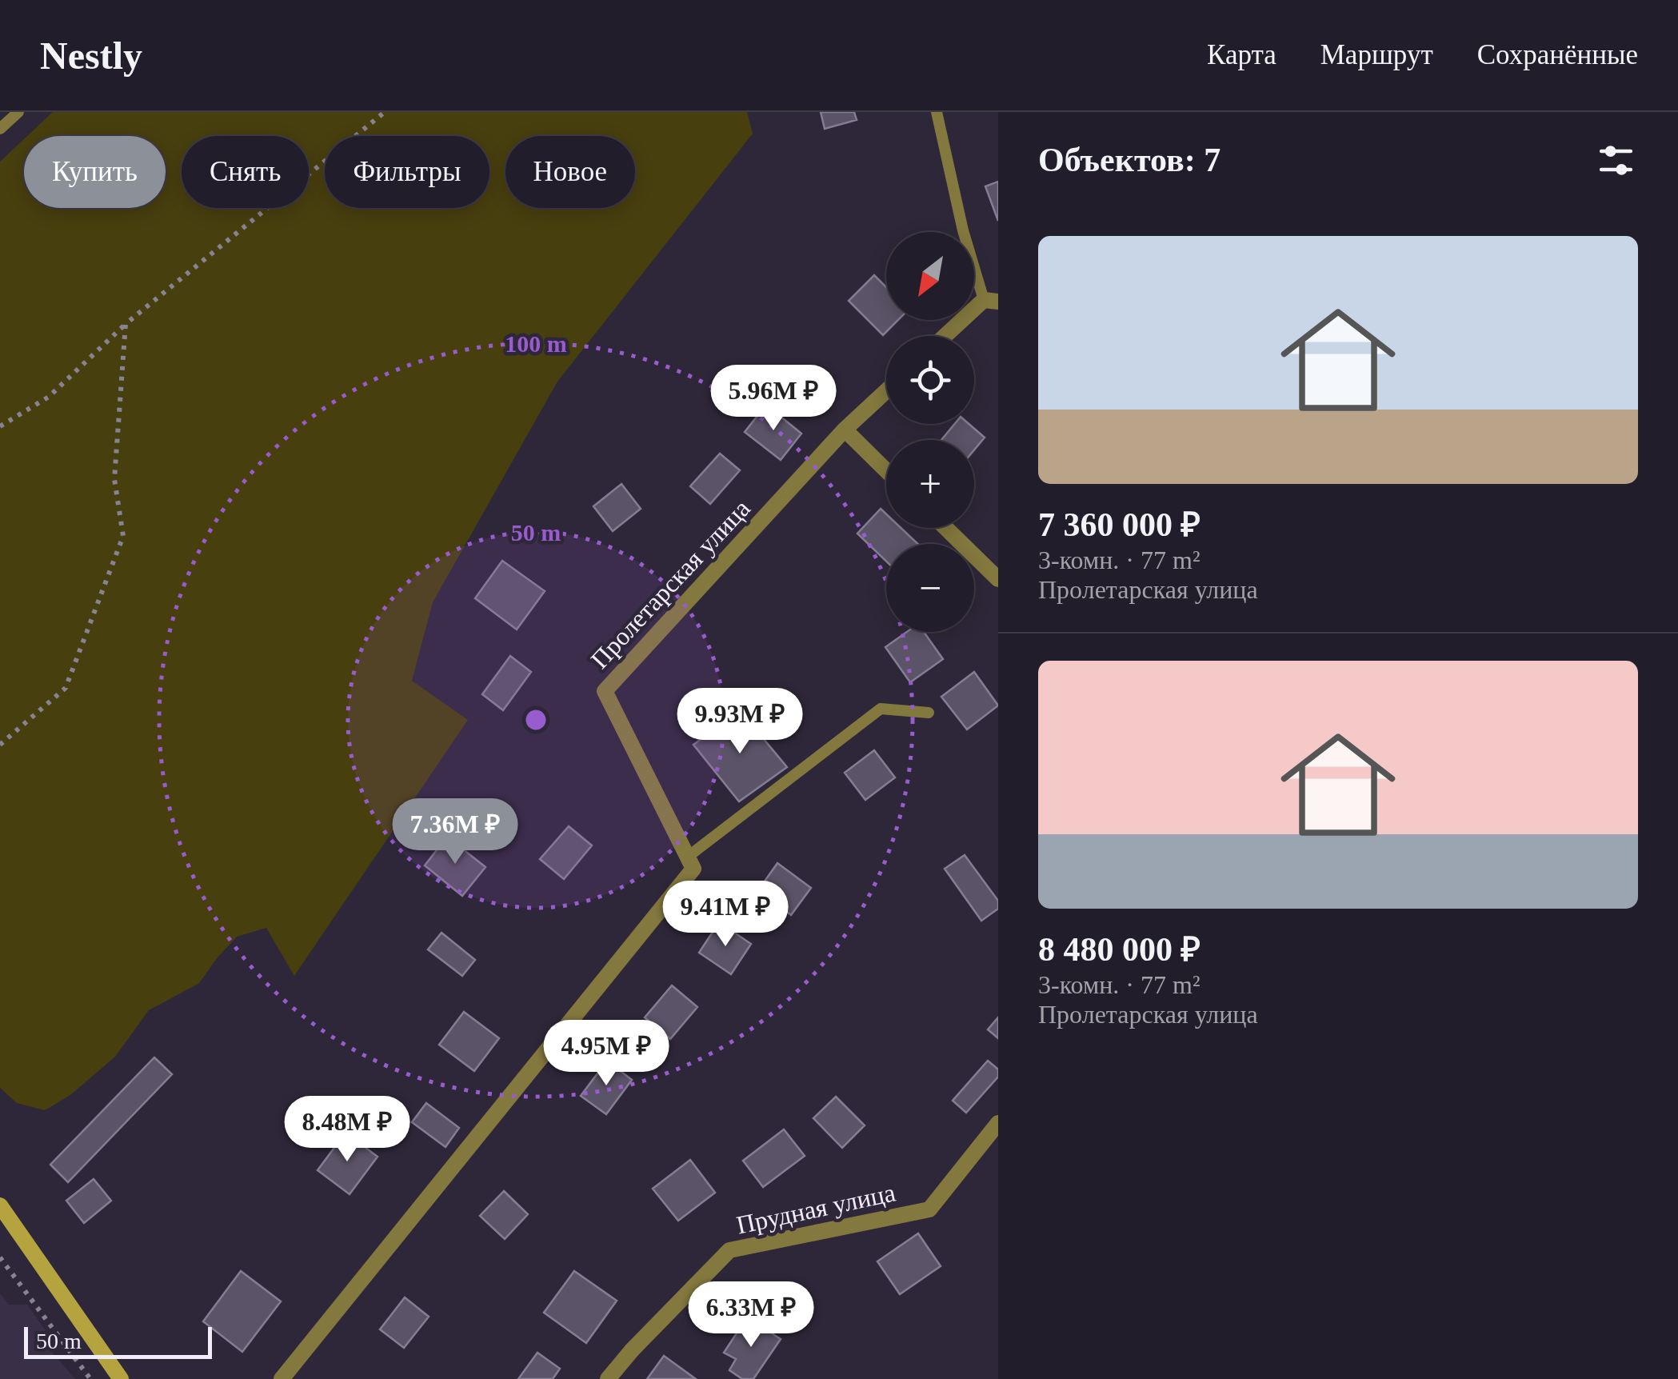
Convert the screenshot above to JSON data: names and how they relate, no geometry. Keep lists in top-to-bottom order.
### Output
{
  "streets": {
    "street": ["Пролетарская улица", "Прудная улица"]
  },
  "scale_bar": "50 m",
  "north": "bottom left",
  "page": {
    "header": "Nestly",
    "nav": ["Карта", "Маршрут", "Сохранённые"],
    "heading": "Объектов: 7",
    "chip": [
      "Купить",
      "Снять",
      "Фильтры",
      "Новое"
    ],
    "list": [
      {
        "name": "7 360 000 ₽",
        "note": "3-комн. · 77 m² · Пролетарская улица"
      },
      {
        "name": "8 480 000 ₽",
        "note": "3-комн. · 77 m² · Пролетарская улица"
      }
    ],
    "map_buttons": ["+", "−"],
    "price": [
      "5.96M ₽",
      "9.93M ₽",
      "7.36M ₽",
      "9.41M ₽",
      "4.95M ₽",
      "8.48M ₽",
      "6.33M ₽"
    ],
    "scale": "50 m"
  },
  "rings": ["100 m", "50 m"]
}
